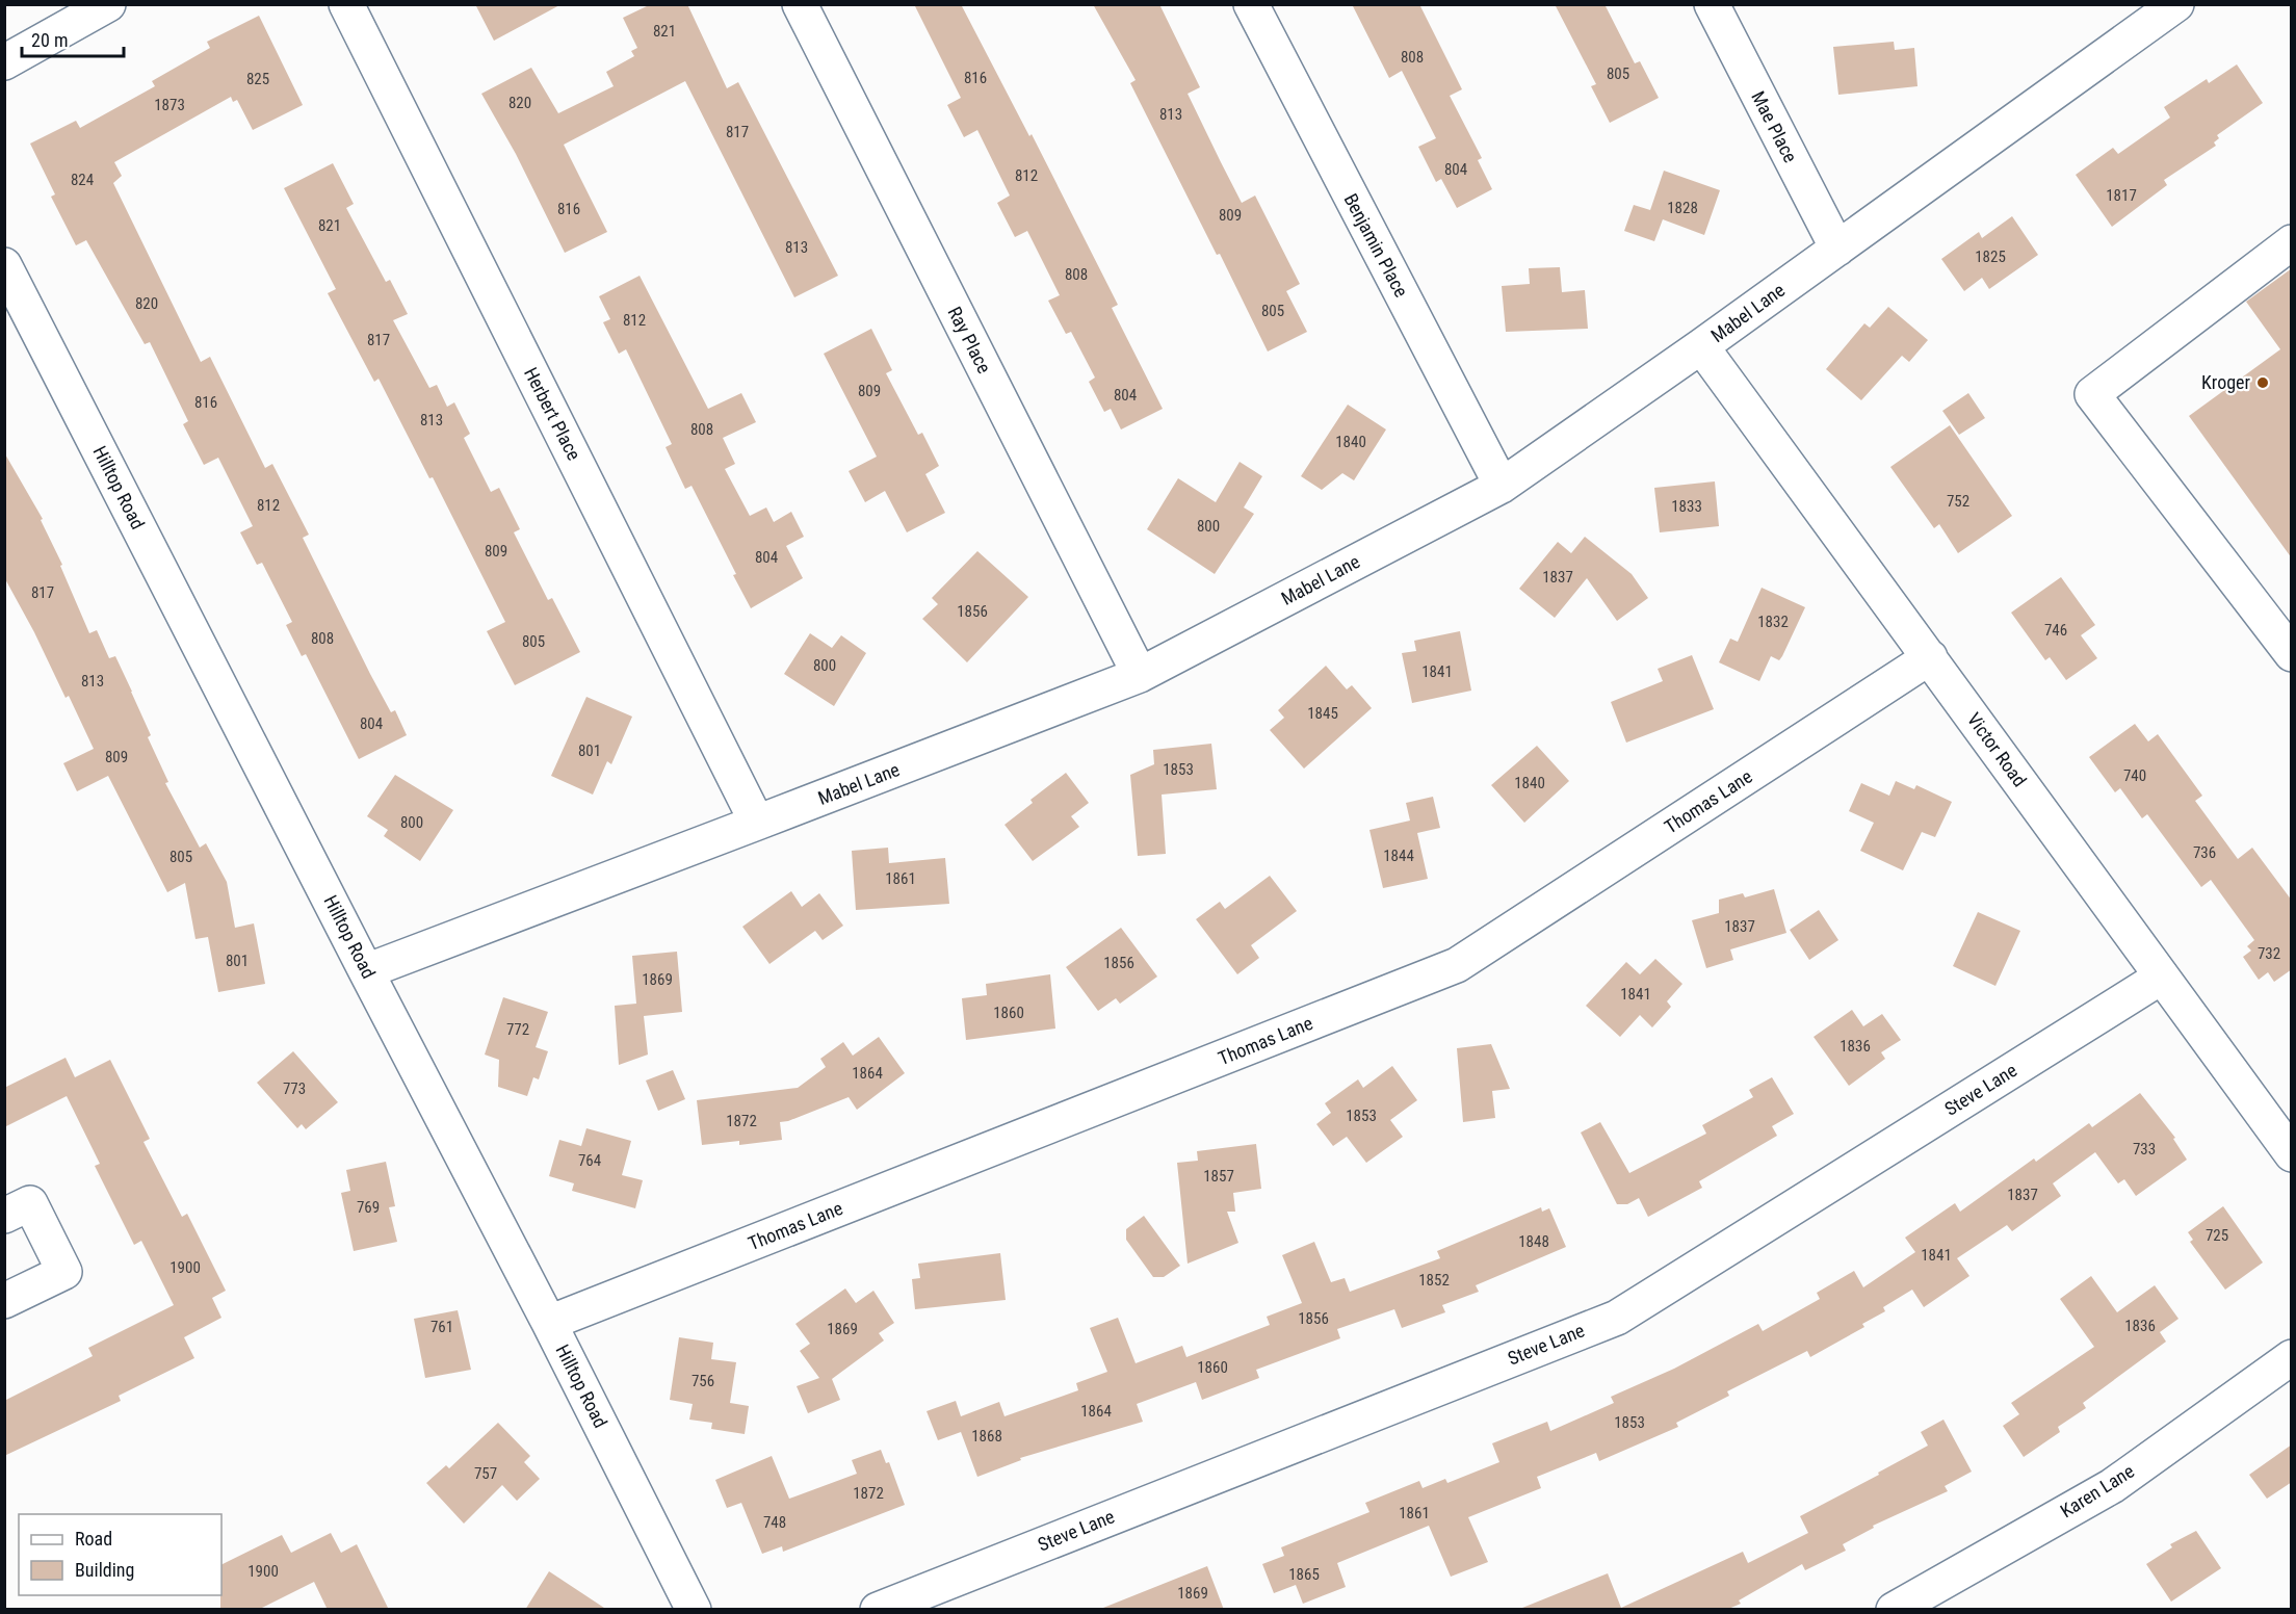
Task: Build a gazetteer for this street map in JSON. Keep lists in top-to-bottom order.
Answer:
{
  "streets": {
    "street": [
      "Mae Place",
      "Benjamin Place",
      "Mabel Lane",
      "Ray Place",
      "Herbert Place",
      "Hilltop Road",
      "Victor Road",
      "Thomas Lane",
      "Steve Lane",
      "Karen Lane"
    ]
  },
  "crossings": [
    ["Mae Place", "Mabel Lane"],
    ["Benjamin Place", "Mabel Lane"],
    ["Mabel Lane", "Ray Place"],
    ["Mabel Lane", "Herbert Place"],
    ["Mabel Lane", "Hilltop Road"],
    ["Mabel Lane", "Victor Road"],
    ["Hilltop Road", "Thomas Lane"],
    ["Victor Road", "Thomas Lane"],
    ["Victor Road", "Steve Lane"]
  ],
  "places": ["Kroger"],
  "house_numbers": [
    "821",
    "808",
    "805",
    "816",
    "825",
    "820",
    "1873",
    "813",
    "817",
    "804",
    "812",
    "824",
    "1817",
    "1828",
    "816",
    "809",
    "821",
    "813",
    "1825",
    "808",
    "820",
    "805",
    "812",
    "817",
    "809",
    "804",
    "816",
    "813",
    "808",
    "1840",
    "752",
    "812",
    "1833",
    "800",
    "809",
    "804",
    "1837",
    "817",
    "1856",
    "1832",
    "746",
    "808",
    "805",
    "800",
    "1841",
    "813",
    "1845",
    "804",
    "801",
    "809",
    "1853",
    "740",
    "1840",
    "800",
    "736",
    "1844",
    "805",
    "1861",
    "1837",
    "732",
    "801",
    "1856",
    "1869",
    "1841",
    "1860",
    "772",
    "1836",
    "1864",
    "773",
    "1853",
    "1872",
    "733",
    "764",
    "1857",
    "1837",
    "769",
    "725",
    "1848",
    "1841",
    "1900",
    "1852",
    "1856",
    "1836",
    "761",
    "1869",
    "1860",
    "756",
    "1864",
    "1853",
    "1868",
    "757",
    "1872",
    "1861",
    "748",
    "1900",
    "1865",
    "1869"
  ],
  "legend": ["Road", "Building"],
  "scale_bar": "20 m"
}
